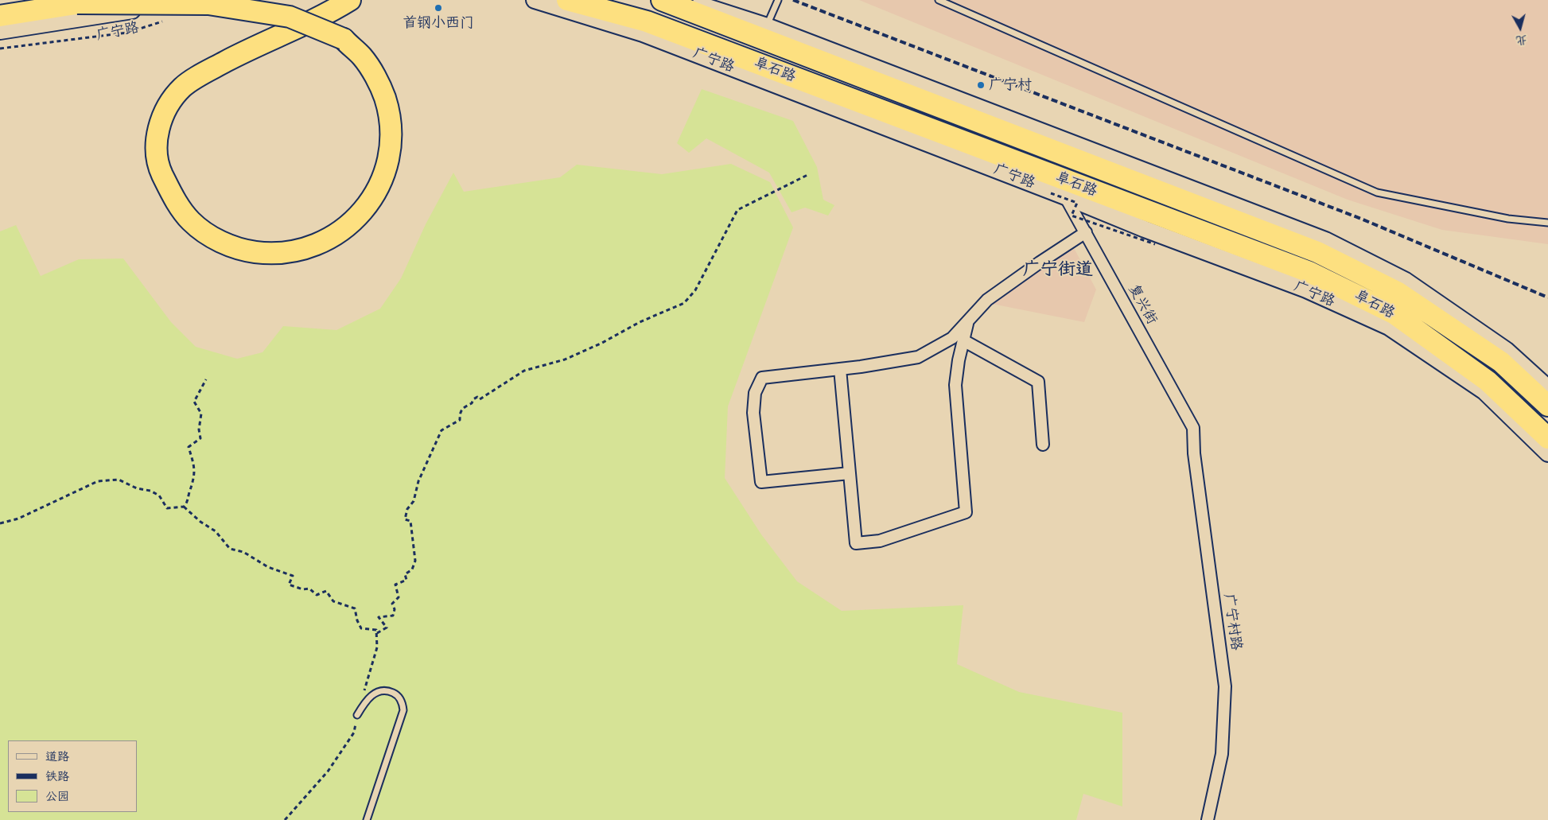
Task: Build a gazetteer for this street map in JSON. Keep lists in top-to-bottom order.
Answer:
{
  "streets": {
    "highway": ["阜石路"],
    "street": ["广宁路", "复兴街", "广宁村路"]
  },
  "crossings": [
    ["广宁路", "复兴街"],
    ["复兴街", "广宁村路"]
  ],
  "districts": ["广宁街道"],
  "places": ["首钢小西门", "广宁村"],
  "legend": ["道路", "铁路", "公园"],
  "north": "bottom"
}
